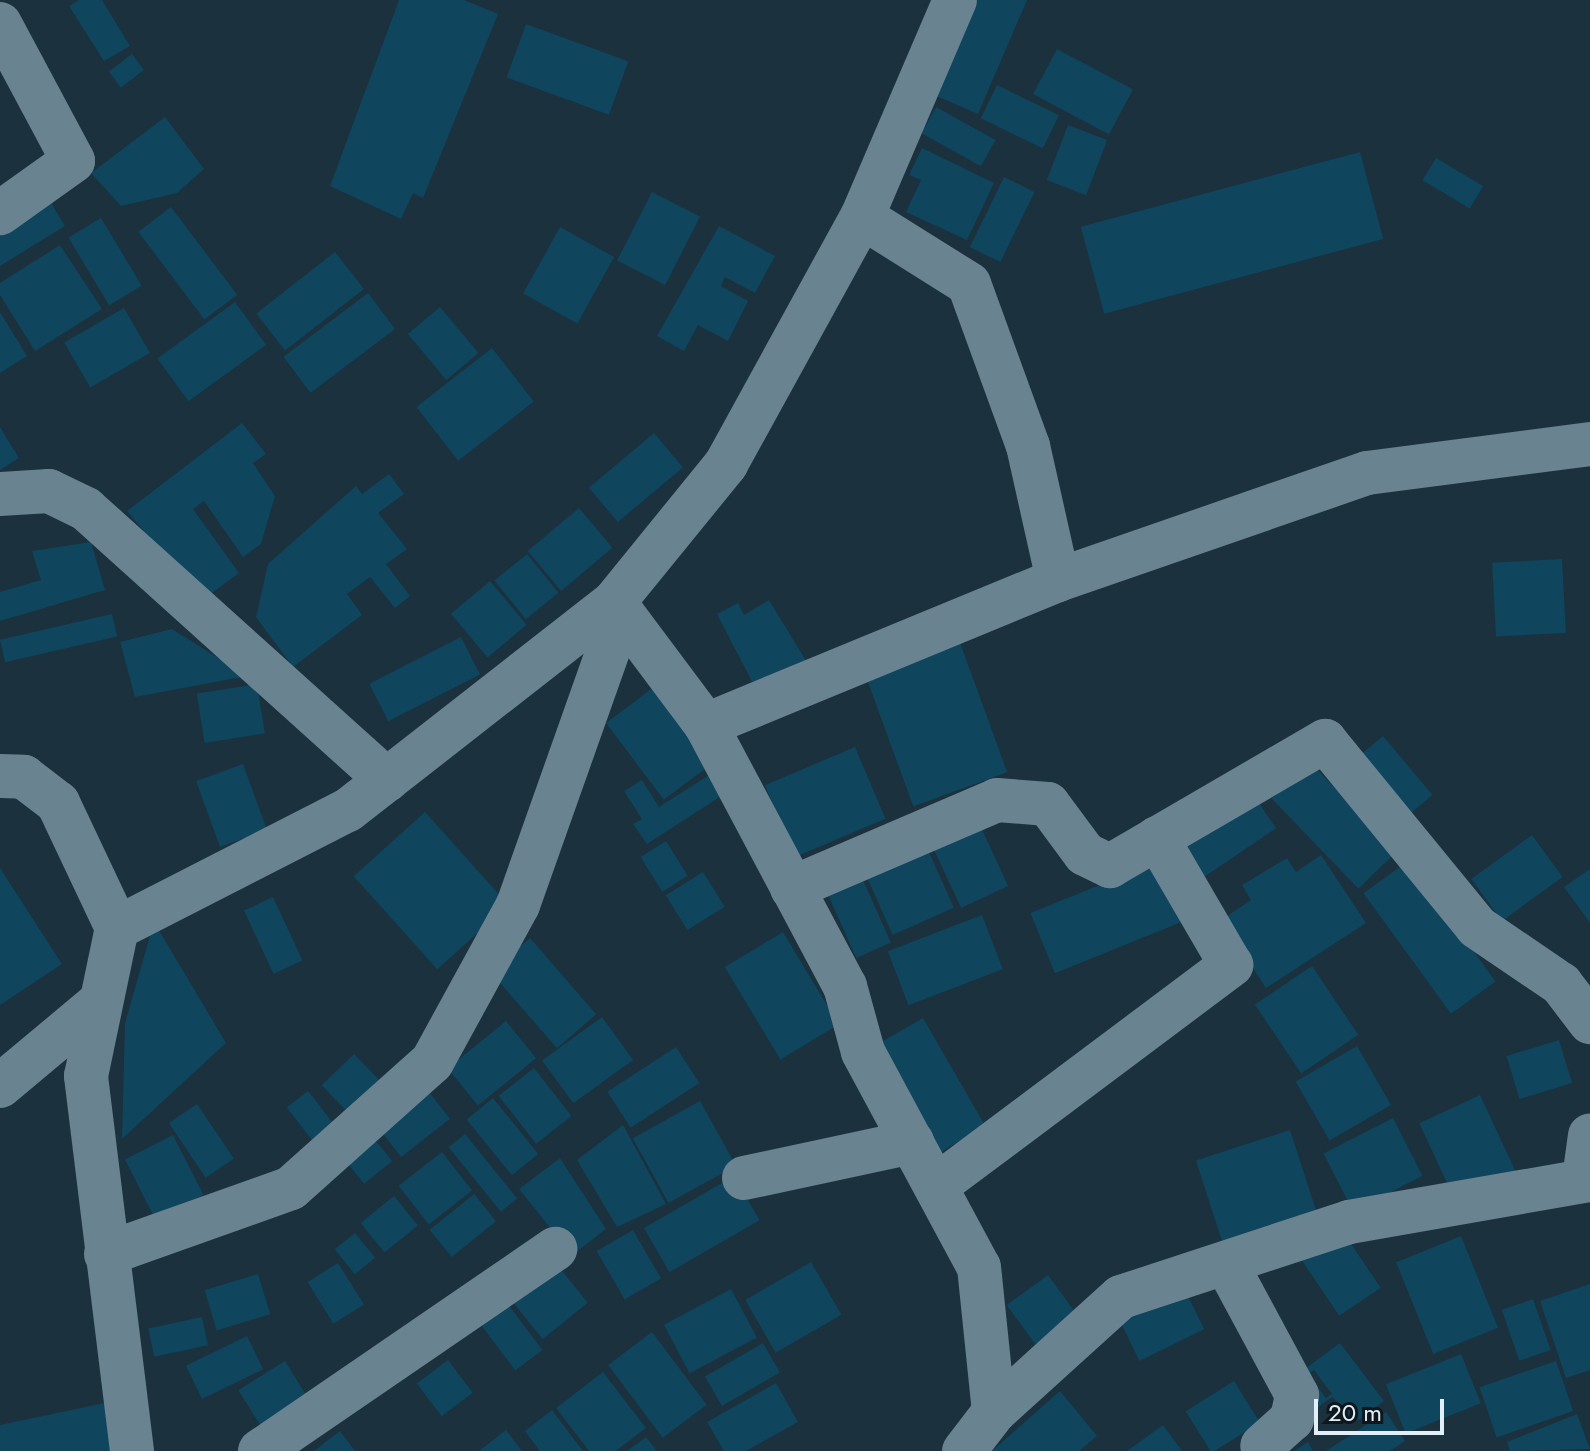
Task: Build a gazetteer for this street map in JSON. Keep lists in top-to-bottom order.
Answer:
{
  "scale_bar": "20 m"
}
